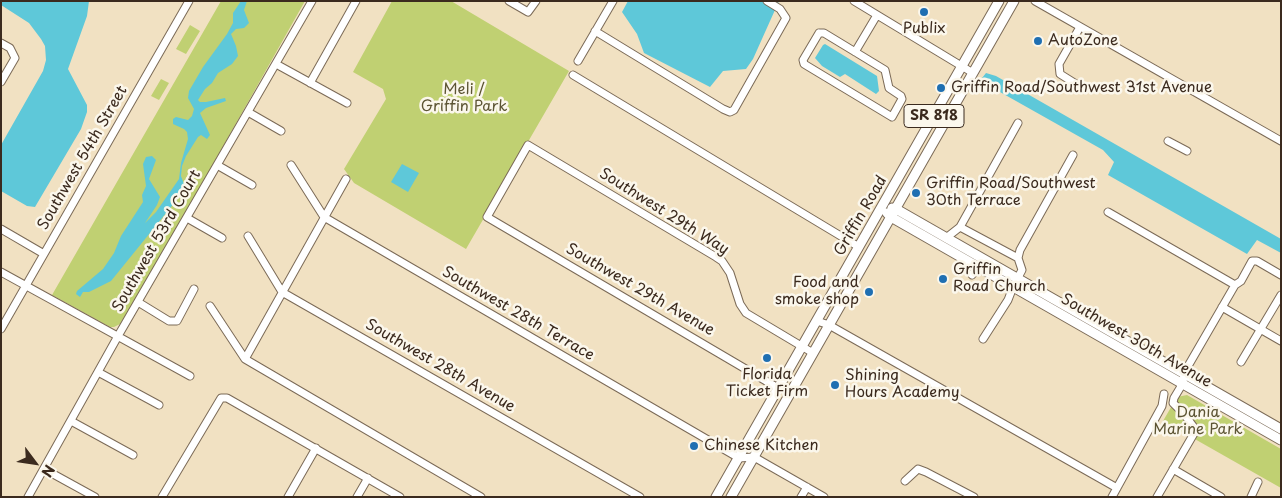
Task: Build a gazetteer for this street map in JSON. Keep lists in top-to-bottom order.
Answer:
{
  "streets": {
    "main road": ["SR 818", "Griffin Road", "Southwest 30th Avenue"],
    "street": [
      "Southwest 54th Street",
      "Southwest 29th Way",
      "Southwest 53rd Court",
      "Southwest 29th Avenue",
      "Southwest 28th Terrace",
      "Southwest 28th Avenue"
    ]
  },
  "crossings": [
    ["Southwest 29th Way", "Griffin Road"],
    ["Southwest 29th Way", "Southwest 29th Avenue"],
    ["Griffin Road", "Southwest 29th Avenue"],
    ["Griffin Road", "Southwest 28th Terrace"],
    ["Griffin Road", "Southwest 30th Avenue"]
  ],
  "parks": ["Meli / Griffin Park", "Dania Marine Park"],
  "places": [
    "Publix",
    "AutoZone",
    "Griffin Road/Southwest 31st Avenue",
    "Griffin Road/Southwest 30th Terrace",
    "Griffin Road Church",
    "Food and smoke shop",
    "Florida Ticket Firm",
    "Shining Hours Academy",
    "Chinese Kitchen"
  ],
  "north": "bottom right"
}
